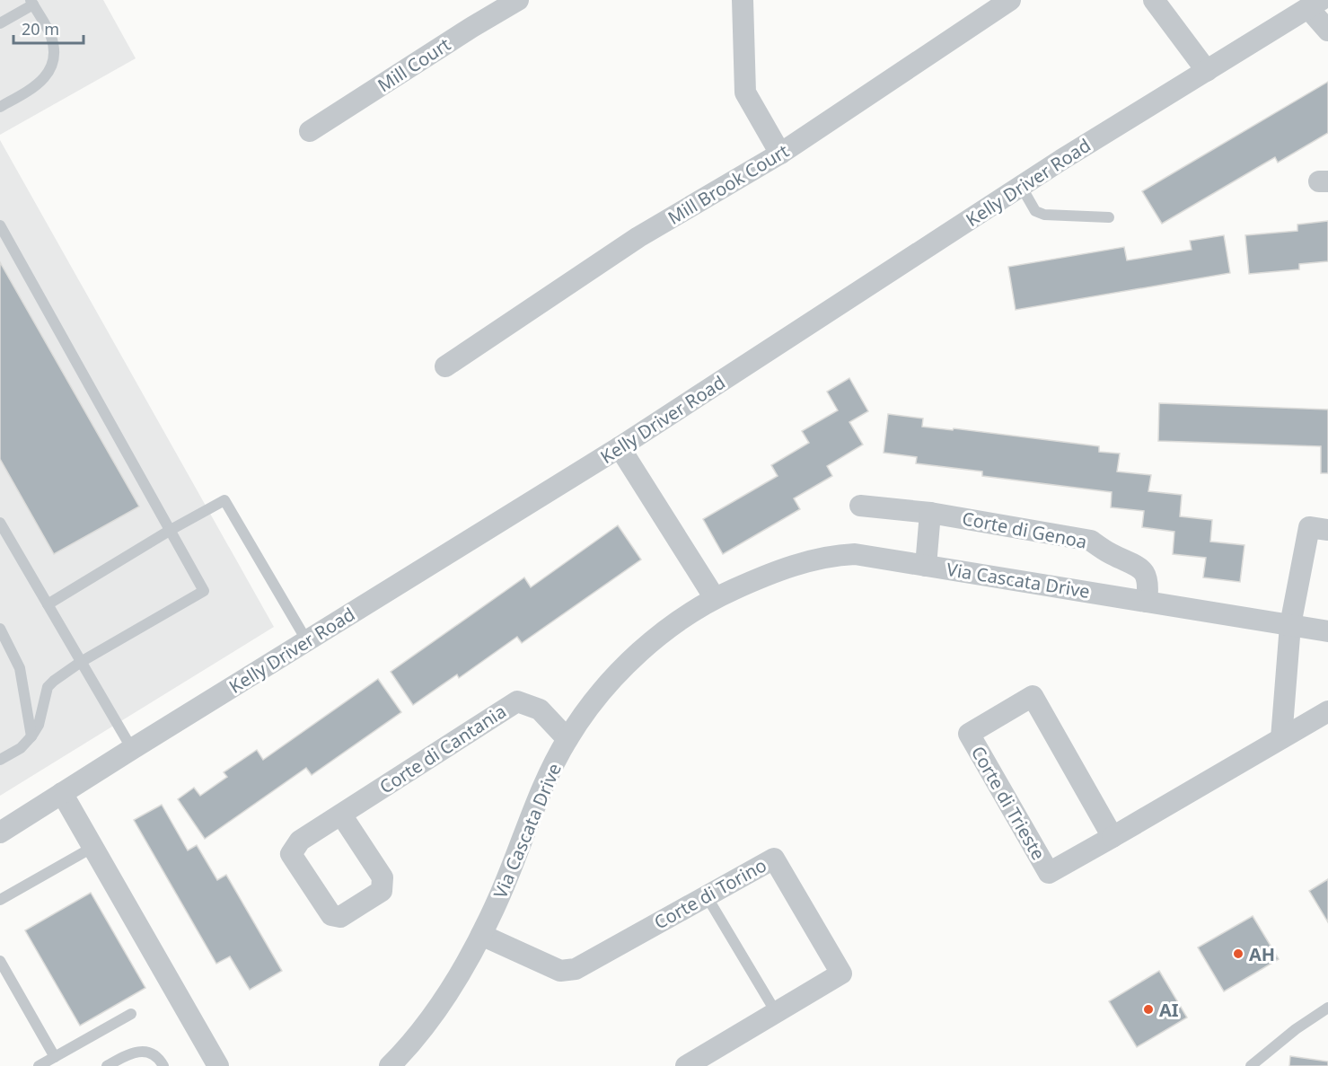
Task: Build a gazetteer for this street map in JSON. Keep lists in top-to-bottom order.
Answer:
{
  "streets": {
    "street": [
      "Mill Court",
      "Kelly Driver Road",
      "Mill Brook Court",
      "Corte di Genoa",
      "Via Cascata Drive",
      "Corte di Cantania",
      "Corte di Trieste",
      "Corte di Torino"
    ]
  },
  "crossings": [
    ["Corte di Genoa", "Via Cascata Drive"],
    ["Via Cascata Drive", "Corte di Cantania"],
    ["Via Cascata Drive", "Corte di Torino"]
  ],
  "places": ["AH", "AI"],
  "scale_bar": "20 m"
}
